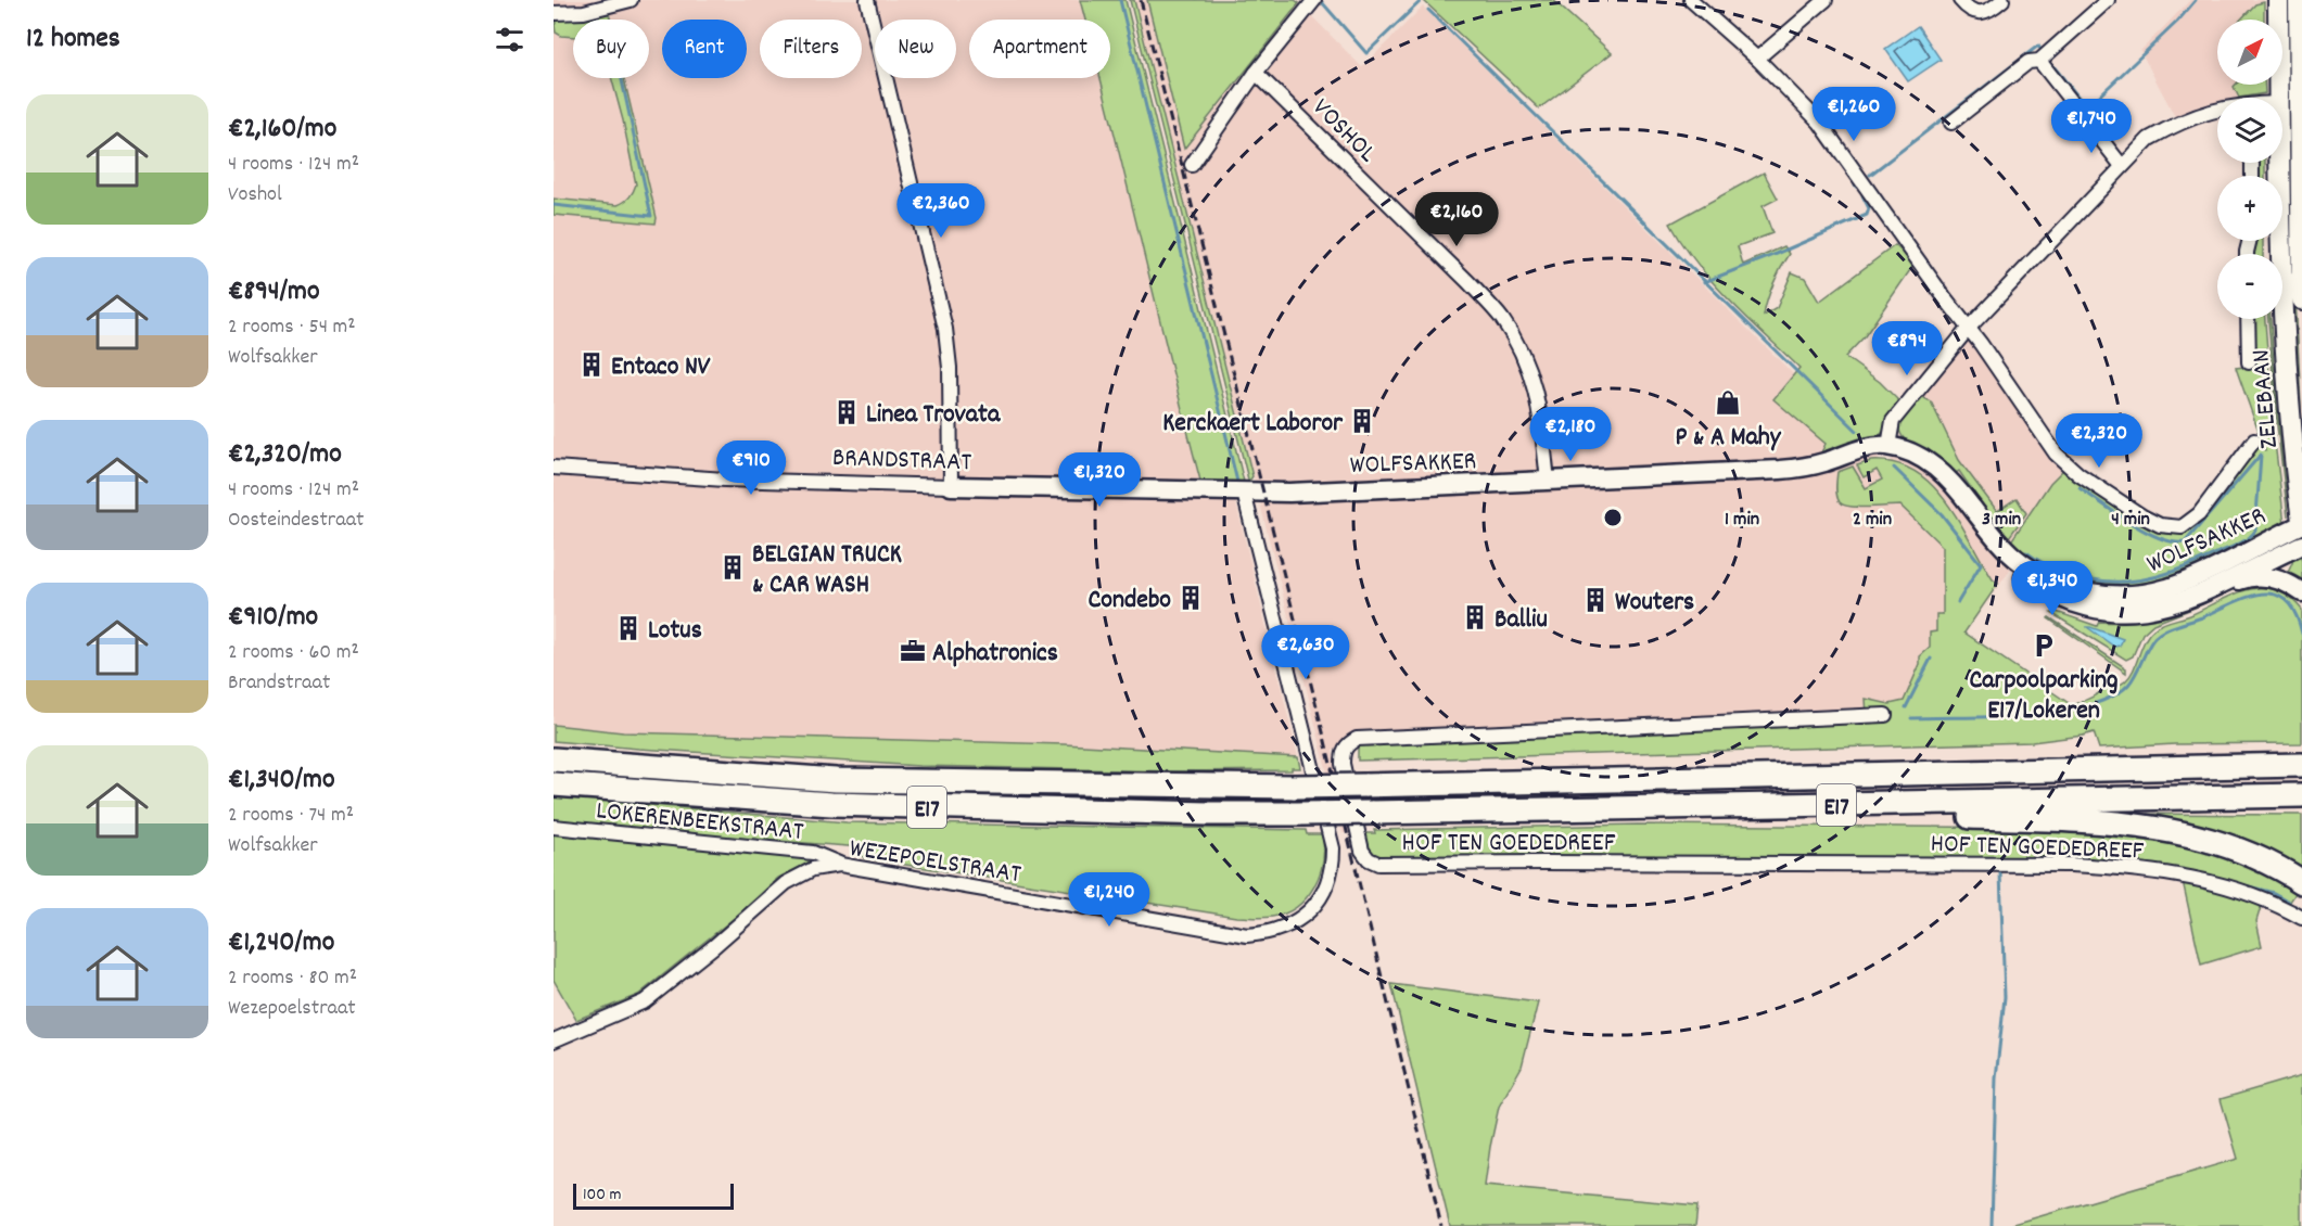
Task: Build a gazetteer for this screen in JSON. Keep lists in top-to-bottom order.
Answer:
{
  "streets": {
    "highway": ["E17"],
    "main road": ["ZELEBAAN"],
    "street": [
      "VOSHOL",
      "BRANDSTRAAT",
      "WOLFSAKKER",
      "LOKERENBEEKSTRAAT",
      "HOF TEN GOEDEDREEF",
      "WEZEPOELSTRAAT"
    ]
  },
  "crossings": [
    ["VOSHOL", "WOLFSAKKER"],
    ["ZELEBAAN", "WOLFSAKKER"],
    ["BRANDSTRAAT", "WOLFSAKKER"],
    ["BRANDSTRAAT", "WEZEPOELSTRAAT"],
    ["WOLFSAKKER", "WEZEPOELSTRAAT"],
    ["LOKERENBEEKSTRAAT", "WEZEPOELSTRAAT"]
  ],
  "places": {
    "building": [
      "Entaco NV",
      "Linea Trovata",
      "Kerckaert Laboror",
      "BELGIAN TRUCK & CAR WASH",
      "Condebo",
      "Wouters",
      "Balliu",
      "Lotus"
    ],
    "shop": ["P & A Mahy"],
    "parking": ["Carpoolparking E17/Lokeren"],
    "office": ["Alphatronics"]
  },
  "scale_bar": "100 m",
  "north": "top right",
  "page": {
    "heading": "12 homes",
    "map_buttons": ["+", "−"],
    "chip": [
      "Buy",
      "Rent",
      "Filters",
      "New",
      "Apartment"
    ],
    "list": [
      {
        "name": "€2,160/mo",
        "note": "4 rooms · 124 m² · Voshol"
      },
      {
        "name": "€894/mo",
        "note": "2 rooms · 54 m² · Wolfsakker"
      },
      {
        "name": "€2,320/mo",
        "note": "4 rooms · 124 m² · Oosteindestraat"
      },
      {
        "name": "€910/mo",
        "note": "2 rooms · 60 m² · Brandstraat"
      },
      {
        "name": "€1,340/mo",
        "note": "2 rooms · 74 m² · Wolfsakker"
      },
      {
        "name": "€1,240/mo",
        "note": "2 rooms · 80 m² · Wezepoelstraat"
      }
    ],
    "price": [
      "€1,260",
      "€1,740",
      "€2,360",
      "€2,160",
      "€894",
      "€2,180",
      "€2,320",
      "€910",
      "€1,320",
      "€1,340",
      "€2,630",
      "€1,240"
    ],
    "scale": "100 m"
  },
  "rings": [
    "1 min",
    "2 min",
    "3 min",
    "4 min"
  ]
}
